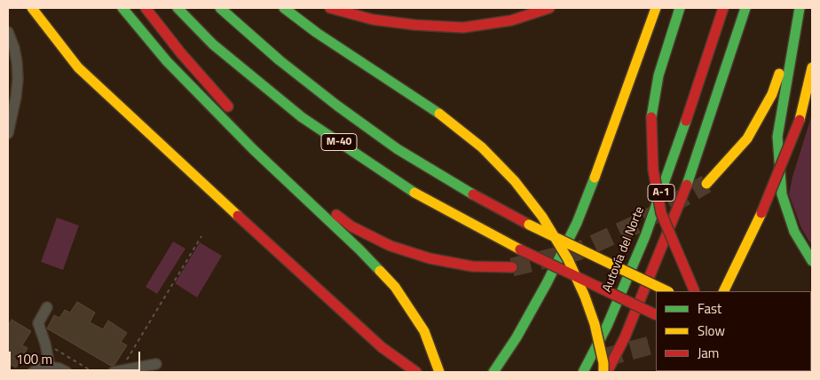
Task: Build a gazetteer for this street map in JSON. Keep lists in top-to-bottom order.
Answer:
{
  "streets": {
    "highway": ["M-40", "A-1", "Autovía del Norte"]
  },
  "legend": ["Fast", "Slow", "Jam"],
  "scale_bar": "100 m"
}
